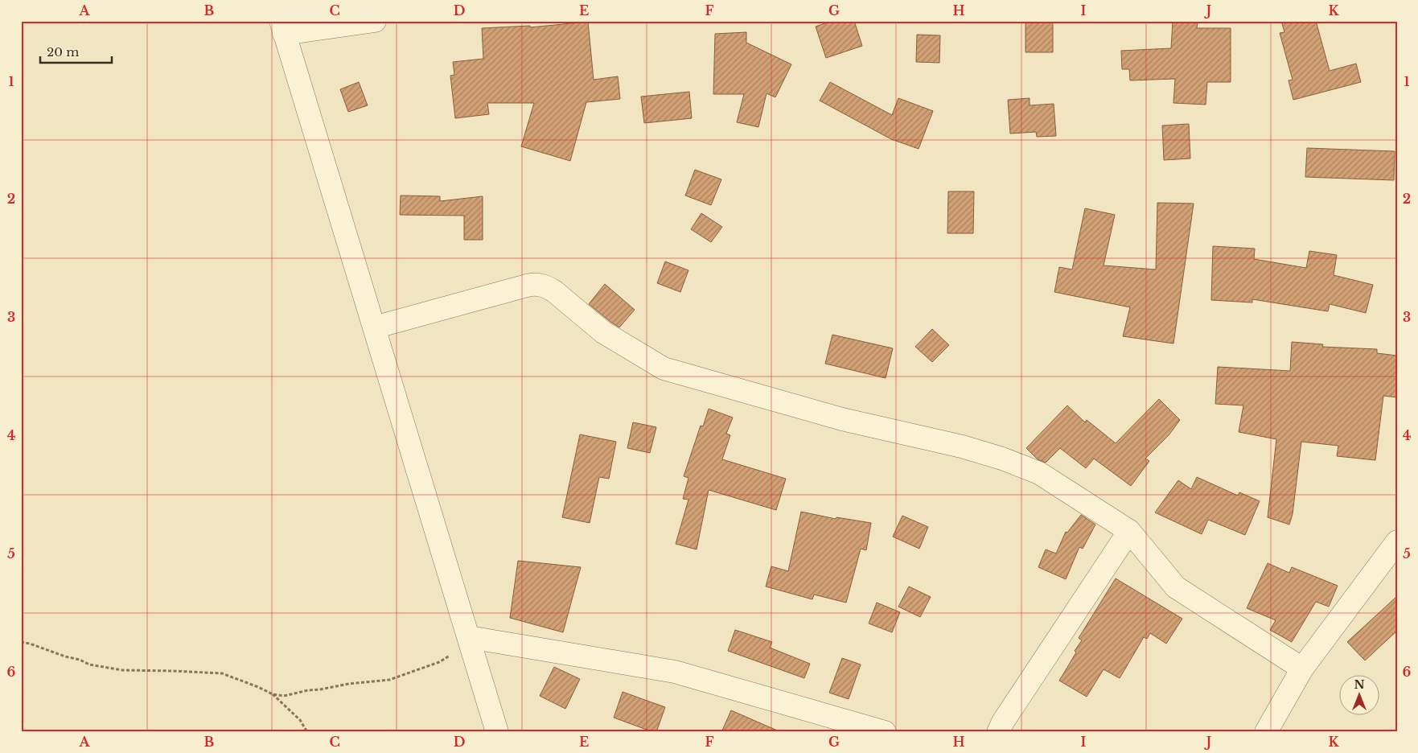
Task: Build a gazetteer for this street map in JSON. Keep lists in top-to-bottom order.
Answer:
{
  "scale_bar": "20 m",
  "north": "top",
  "grid": {
    "columns": [
      "A",
      "B",
      "C",
      "D",
      "E",
      "F",
      "G",
      "H",
      "I",
      "J",
      "K"
    ],
    "rows": [
      "1",
      "2",
      "3",
      "4",
      "5",
      "6"
    ]
  }
}
